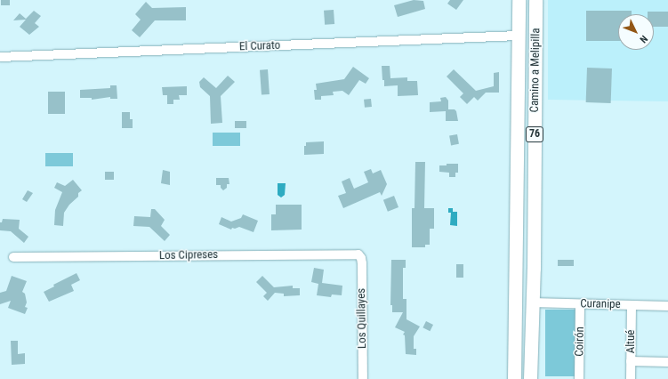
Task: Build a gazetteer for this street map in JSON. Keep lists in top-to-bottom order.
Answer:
{
  "streets": {
    "main road": ["Camino a Melipilla", "76"],
    "street": [
      "El Curato",
      "Los Cipreses",
      "Curanipe",
      "Los Quillayes",
      "Coirón",
      "Altué"
    ]
  },
  "crossings": [
    ["El Curato", "Camino a Melipilla"],
    ["Camino a Melipilla", "76"],
    ["Camino a Melipilla", "Curanipe"],
    ["76", "Curanipe"],
    ["Los Cipreses", "Los Quillayes"],
    ["Curanipe", "Coirón"],
    ["Curanipe", "Altué"]
  ],
  "north": "bottom right"
}
